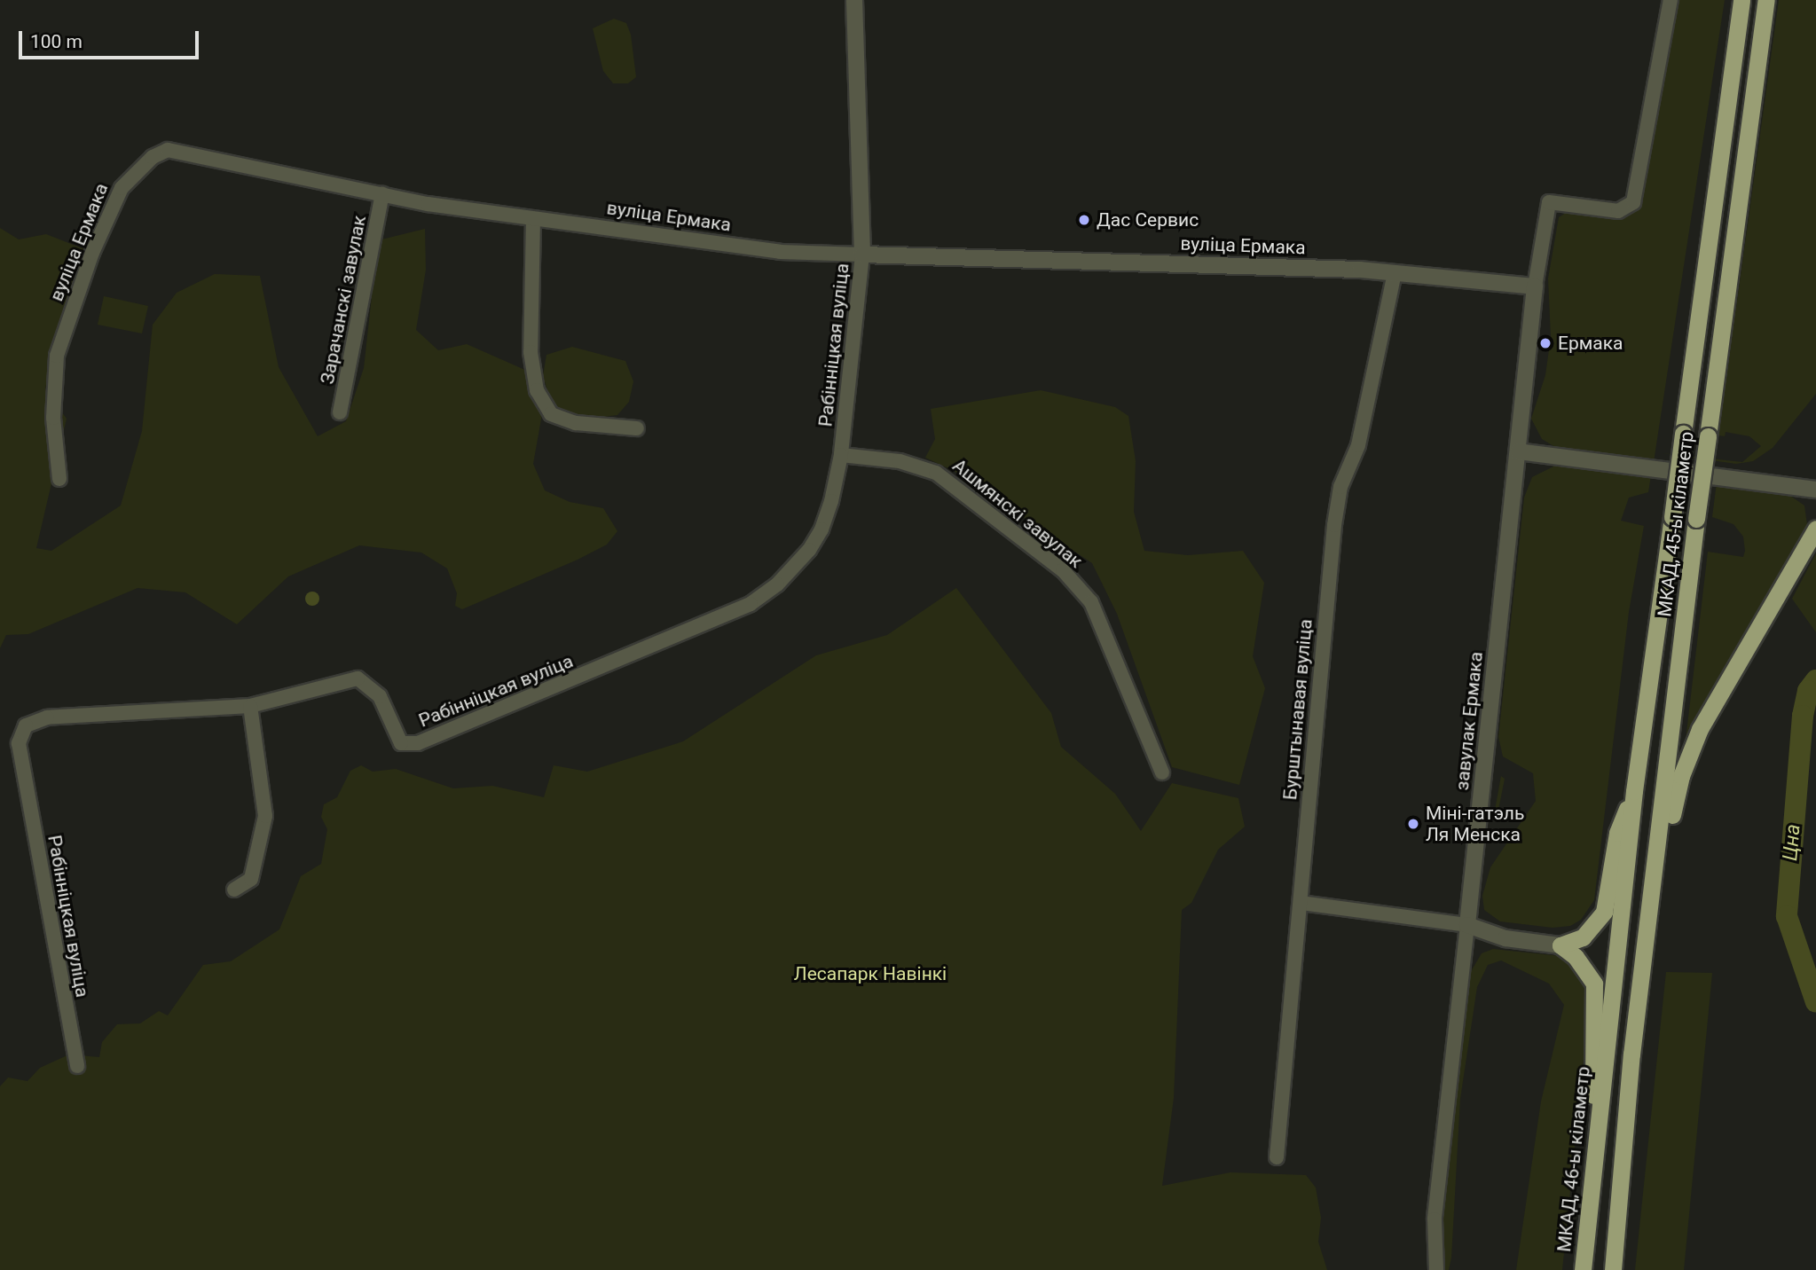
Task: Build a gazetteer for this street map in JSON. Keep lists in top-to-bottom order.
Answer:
{
  "streets": {
    "highway": ["МКАД, 45-ы кіламетр", "МКАД, 46-ы кіламетр"],
    "street": [
      "вуліца Ермака",
      "Зарачанскі завулак",
      "Рабінніцкая вуліца",
      "Ашмянскі завулак",
      "Бурштынавая вуліца",
      "завулак Ермака"
    ]
  },
  "crossings": [
    ["вуліца Ермака", "Зарачанскі завулак"],
    ["вуліца Ермака", "Рабінніцкая вуліца"],
    ["вуліца Ермака", "Бурштынавая вуліца"],
    ["вуліца Ермака", "завулак Ермака"],
    ["Рабінніцкая вуліца", "Ашмянскі завулак"],
    ["МКАД, 45-ы кіламетр", "МКАД, 46-ы кіламетр"]
  ],
  "water": ["Цна"],
  "parks": ["Лесапарк Навінкі"],
  "places": ["Дас Сервис", "Ермака", "Міні-гатэль Ля Менска"],
  "scale_bar": "100 m"
}
